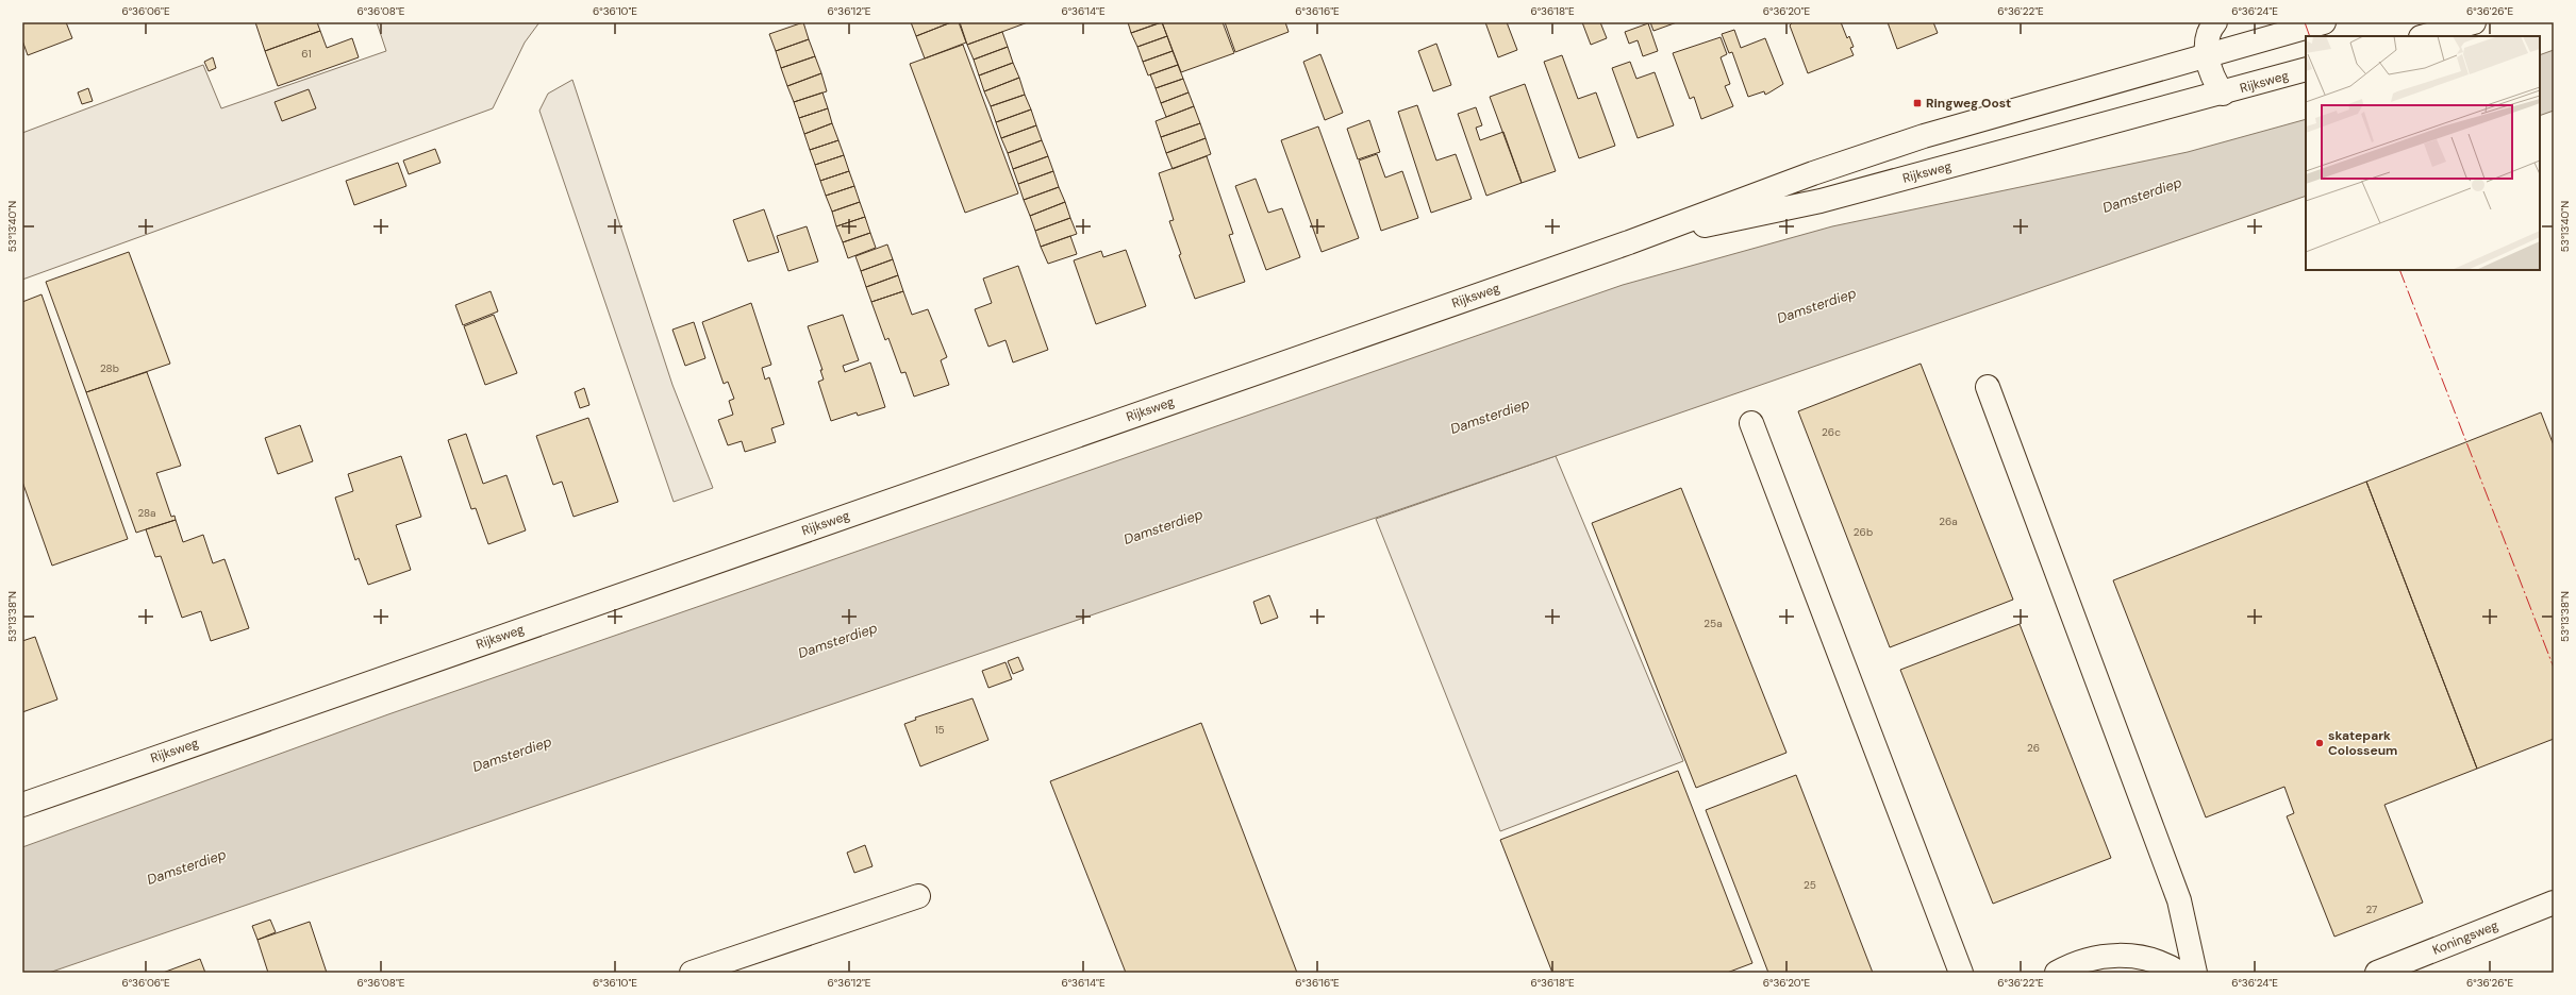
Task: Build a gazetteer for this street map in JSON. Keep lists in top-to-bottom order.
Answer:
{
  "streets": {
    "main road": ["Rijksweg", "Koningsweg"]
  },
  "water": ["Damsterdiep"],
  "places": {
    "transit": ["Ringweg Oost"],
    "other": ["skatepark Colosseum"]
  },
  "house_numbers": [
    "61",
    "28b",
    "26c",
    "28a",
    "26a",
    "26b",
    "25a",
    "15",
    "26",
    "25",
    "27"
  ],
  "coordinates": [
    "6°36'06\"E",
    "6°36'08\"E",
    "6°36'10\"E",
    "6°36'12\"E",
    "6°36'14\"E",
    "6°36'16\"E",
    "6°36'18\"E",
    "6°36'20\"E",
    "6°36'22\"E",
    "6°36'24\"E",
    "6°36'26\"E",
    "53°13'40\"N",
    "53°13'38\"N"
  ]
}
